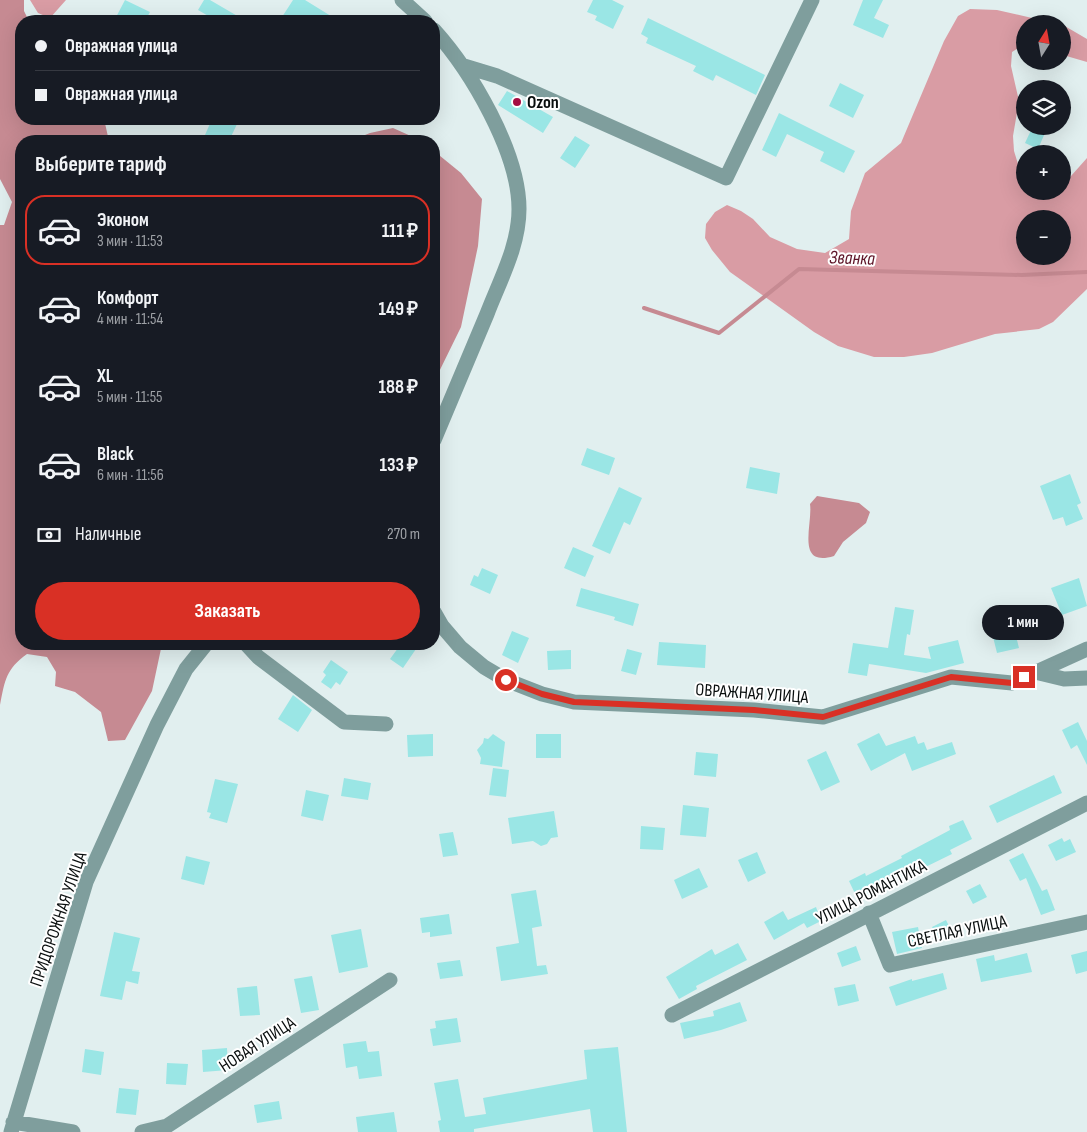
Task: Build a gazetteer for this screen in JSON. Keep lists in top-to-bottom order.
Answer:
{
  "streets": {
    "street": [
      "ОВРАЖНАЯ УЛИЦА",
      "УЛИЦА РОМАНТИКА",
      "ПРИДОРОЖНАЯ УЛИЦА",
      "СВЕТЛАЯ УЛИЦА",
      "НОВАЯ УЛИЦА"
    ]
  },
  "crossings": [
    ["УЛИЦА РОМАНТИКА", "СВЕТЛАЯ УЛИЦА"]
  ],
  "water": ["Званка"],
  "places": ["Ozon"],
  "north": "top",
  "page": {
    "map_buttons": ["+", "−"],
    "banner": ["Овражная улица", "Овражная улица"],
    "heading": "Выберите тариф",
    "list": [
      {
        "name": "Эконом",
        "note": "3 мин · 11:53",
        "value": "111 ₽"
      },
      {
        "name": "Комфорт",
        "note": "4 мин · 11:54",
        "value": "149 ₽"
      },
      {
        "name": "XL",
        "note": "5 мин · 11:55",
        "value": "188 ₽"
      },
      {
        "name": "Black",
        "note": "6 мин · 11:56",
        "value": "133 ₽"
      }
    ],
    "pay": ["Наличные", "270 m"],
    "buttons": "Заказать",
    "bubble": "1 мин"
  }
}
